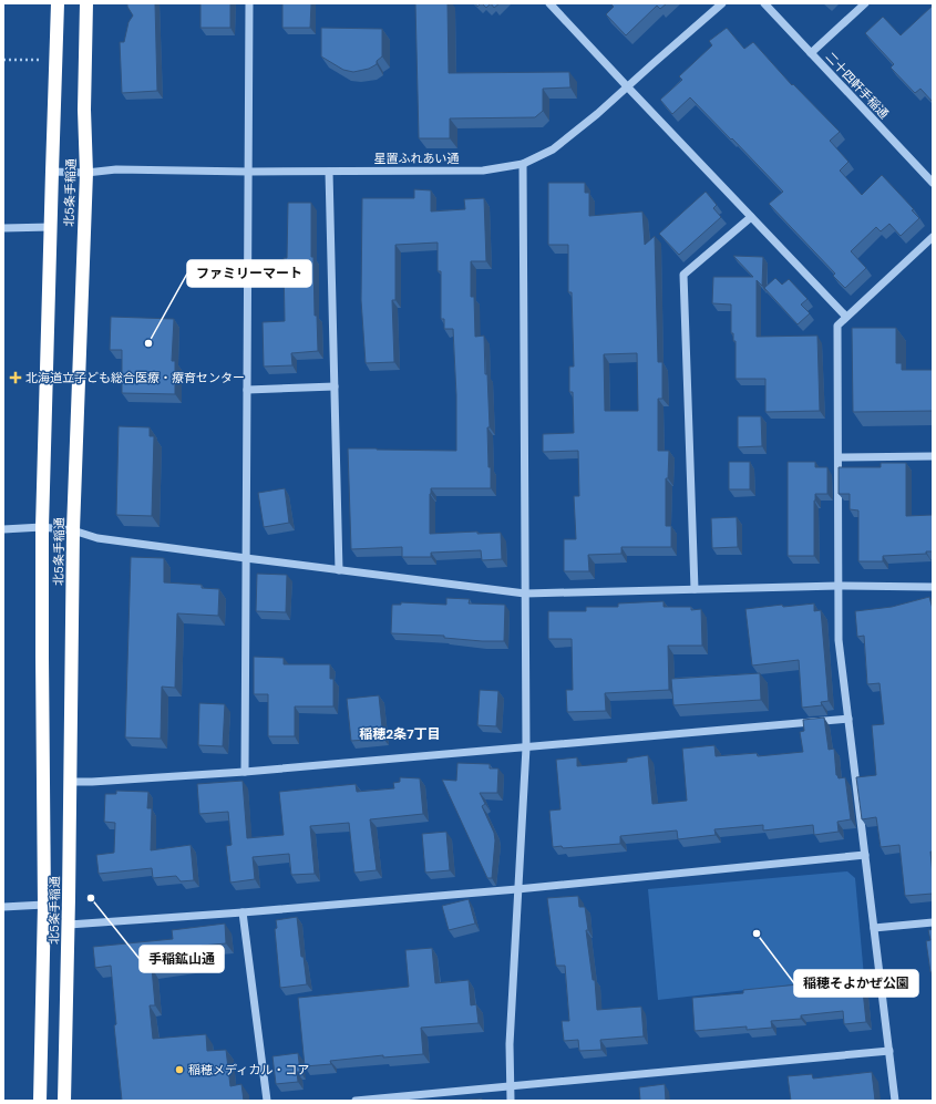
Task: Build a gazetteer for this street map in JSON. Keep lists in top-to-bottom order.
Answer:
{
  "streets": {
    "highway": ["北5条手稲通"],
    "street": ["二十四軒手稲通", "星置ふれあい通"]
  },
  "crossings": [
    ["星置ふれあい通", "北5条手稲通"]
  ],
  "districts": ["稲穂2条7丁目"],
  "places": {
    "other": [
      "ファミリーマート",
      "手稲鉱山通",
      "稲穂そよかぜ公園",
      "稲穂メディカル・コア"
    ],
    "health": ["北海道立子ども総合医療・療育センター"]
  }
}
